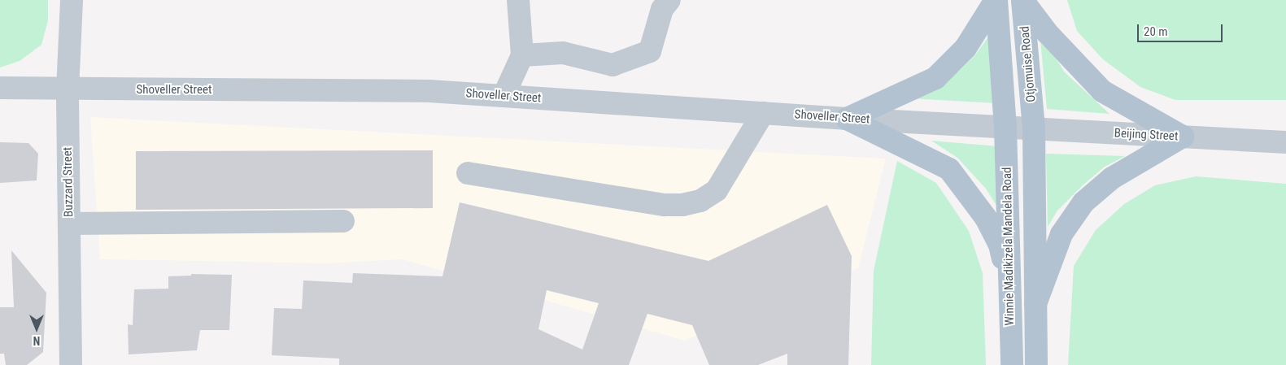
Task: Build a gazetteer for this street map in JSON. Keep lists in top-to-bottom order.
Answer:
{
  "streets": {
    "main road": ["Otjomuise Road", "Winnie Madikizela Mandela Road"],
    "street": ["Shoveller Street", "Beijing Street", "Buzzard Street"]
  },
  "crossings": [
    ["Otjomuise Road", "Beijing Street"],
    ["Otjomuise Road", "Winnie Madikizela Mandela Road"],
    ["Shoveller Street", "Beijing Street"],
    ["Shoveller Street", "Buzzard Street"],
    ["Shoveller Street", "Winnie Madikizela Mandela Road"],
    ["Beijing Street", "Winnie Madikizela Mandela Road"]
  ],
  "scale_bar": "20 m",
  "north": "bottom"
}
